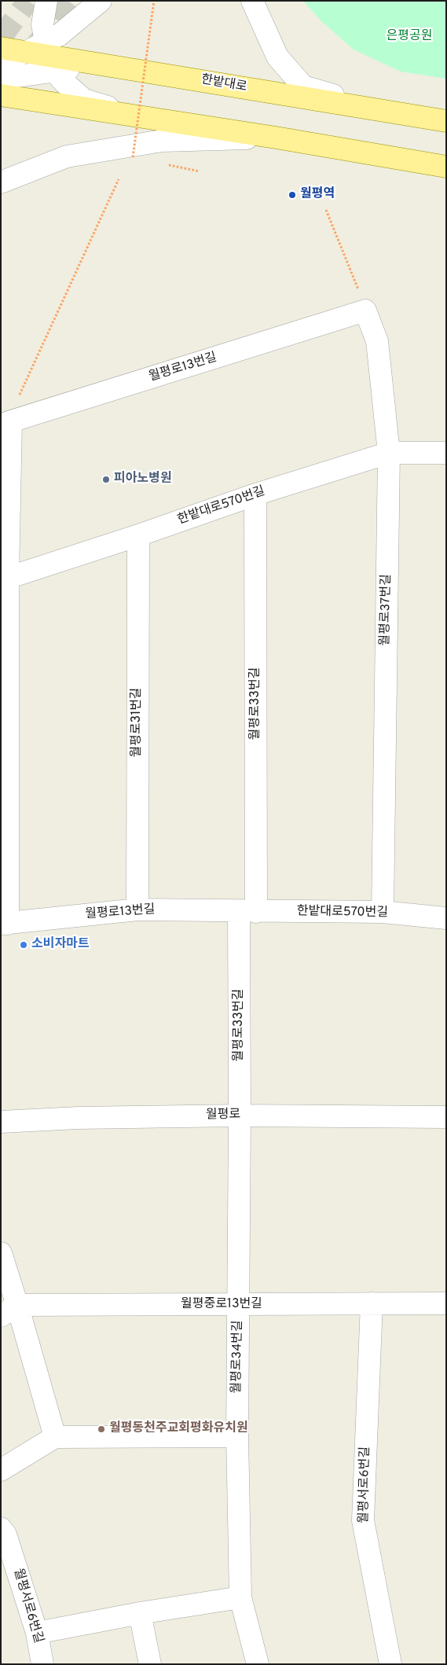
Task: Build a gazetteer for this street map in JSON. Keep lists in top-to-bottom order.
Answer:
{
  "streets": {
    "main road": ["한밭대로"],
    "street": [
      "월평로13번길",
      "한밭대로570번길",
      "월평로37번길",
      "월평로33번길",
      "월평로31번길",
      "월평로",
      "월평중로13번길",
      "월평로34번길",
      "월평서로6번길"
    ]
  },
  "crossings": [
    ["월평로13번길", "한밭대로570번길"],
    ["월평로13번길", "월평로37번길"],
    ["월평로13번길", "월평로33번길"],
    ["월평로13번길", "월평로31번길"],
    ["한밭대로570번길", "월평로37번길"],
    ["한밭대로570번길", "월평로33번길"],
    ["한밭대로570번길", "월평로31번길"],
    ["월평로33번길", "월평로"],
    ["월평로33번길", "월평로34번길"],
    ["월평로", "월평로34번길"],
    ["월평중로13번길", "월평로34번길"],
    ["월평중로13번길", "월평서로6번길"]
  ],
  "parks": ["은평공원"],
  "places": [
    "월평역",
    "피아노병원",
    "소비자마트",
    "월평동천주교회평화유치원"
  ]
}
